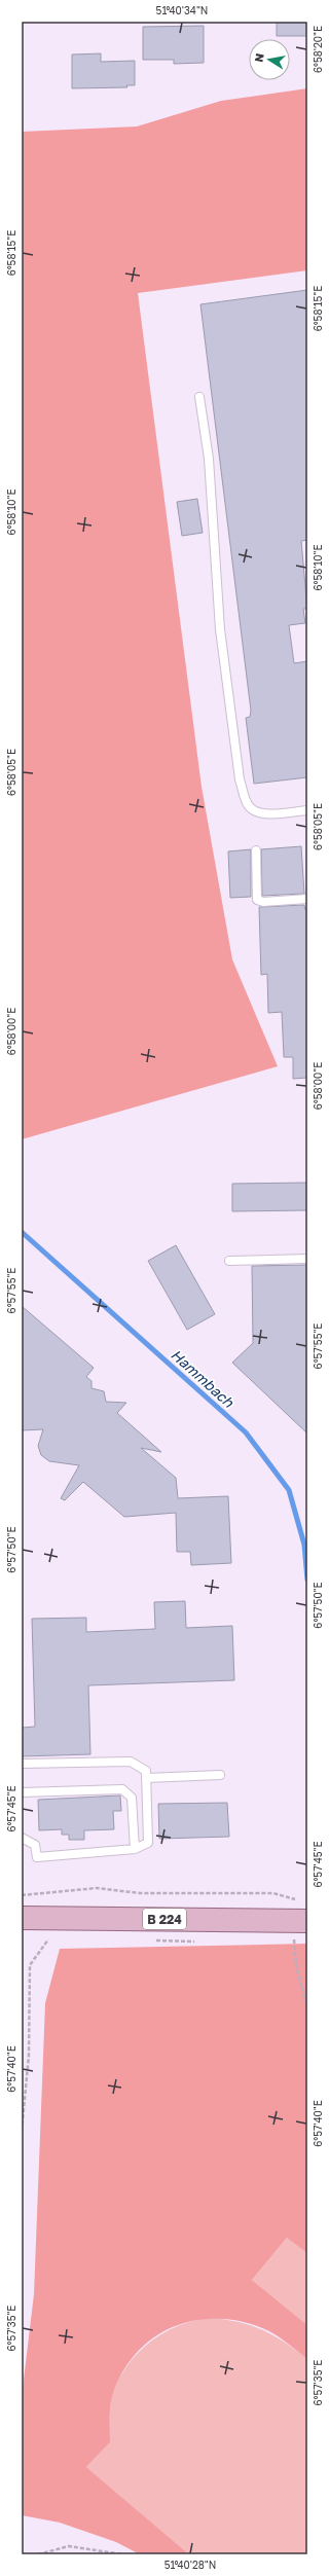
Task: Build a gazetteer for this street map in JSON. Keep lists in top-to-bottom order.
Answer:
{
  "streets": {
    "main road": ["B 224"]
  },
  "water": ["Hammbach"],
  "north": "left",
  "coordinates": [
    "51°40'34\"N",
    "6°58'20\"E",
    "6°58'15\"E",
    "6°58'10\"E",
    "6°58'05\"E",
    "6°58'00\"E",
    "6°57'55\"E",
    "6°57'50\"E",
    "6°57'45\"E",
    "6°57'40\"E",
    "6°57'35\"E",
    "51°40'28\"N"
  ]
}
